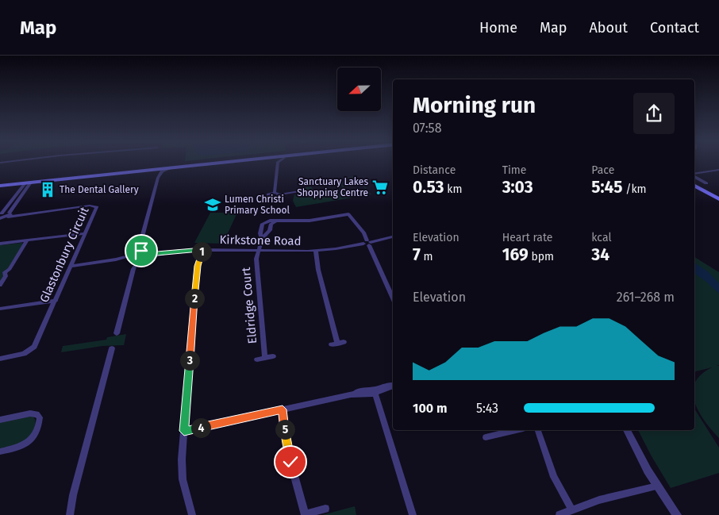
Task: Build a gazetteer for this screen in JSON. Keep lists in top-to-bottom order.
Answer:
{
  "streets": {
    "street": ["Kirkstone Road", "Glastonbury Circuit", "Eldridge Court"]
  },
  "crossings": [
    ["Kirkstone Road", "Eldridge Court"]
  ],
  "places": {
    "supermarket": ["Sanctuary Lakes Shopping Centre"],
    "building": ["The Dental Gallery"],
    "school or university": ["Lumen Christi Primary School"]
  },
  "north": "left",
  "page": {
    "header": "Map",
    "nav": [
      "Home",
      "Map",
      "About",
      "Contact"
    ],
    "heading": ["Morning run", "07:58"],
    "stats": [
      ["Distance", "0.53 km"],
      ["Time", "3:03"],
      ["Pace", "5:45 /km"],
      ["Elevation", "7 m"],
      ["Heart rate", "169 bpm"],
      ["kcal", "34"]
    ],
    "pins": [
      "1",
      "2",
      "3",
      "4",
      "5"
    ],
    "chart": ["Elevation", "261–268 m"],
    "list": [
      {
        "name": "100 m",
        "note": "5:43"
      }
    ]
  }
}
